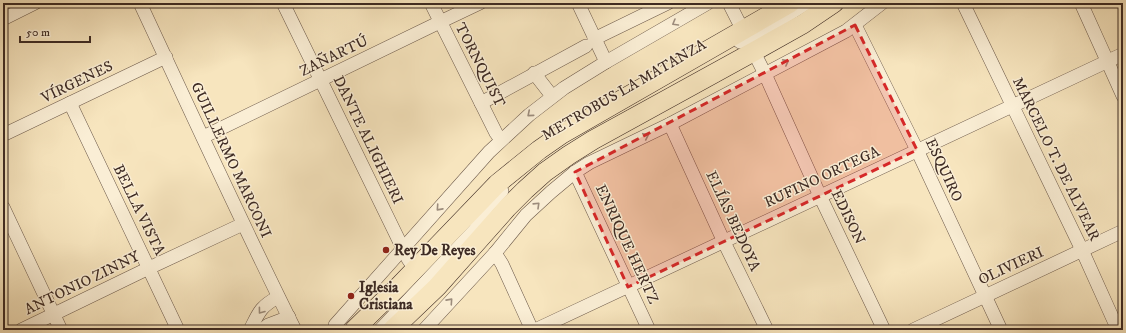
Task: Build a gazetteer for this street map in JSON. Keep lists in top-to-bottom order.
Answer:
{
  "streets": {
    "street": [
      "ZAÑARTÚ",
      "TORNQUIST",
      "VÍRGENES",
      "METROBUS LA MATANZA",
      "DANTE ALIGHIERI",
      "MARCELO T. DE ALVEAR",
      "GUILLERMO MARCONI",
      "ESQUIRO",
      "RUFINO ORTEGA",
      "BELLA VISTA",
      "EDISON",
      "ELÍAS BEDOYA",
      "ENRIQUE HERTZ",
      "OLIVIERI",
      "ANTONIO ZINNY"
    ]
  },
  "crossings": [
    ["ZAÑARTÚ", "TORNQUIST"],
    ["ZAÑARTÚ", "DANTE ALIGHIERI"],
    ["ZAÑARTÚ", "GUILLERMO MARCONI"],
    ["VÍRGENES", "GUILLERMO MARCONI"],
    ["VÍRGENES", "BELLA VISTA"],
    ["METROBUS LA MATANZA", "EDISON"],
    ["MARCELO T. DE ALVEAR", "RUFINO ORTEGA"],
    ["MARCELO T. DE ALVEAR", "OLIVIERI"],
    ["GUILLERMO MARCONI", "ANTONIO ZINNY"],
    ["ESQUIRO", "RUFINO ORTEGA"],
    ["ESQUIRO", "OLIVIERI"],
    ["RUFINO ORTEGA", "EDISON"],
    ["RUFINO ORTEGA", "ELÍAS BEDOYA"],
    ["RUFINO ORTEGA", "ENRIQUE HERTZ"],
    ["BELLA VISTA", "ANTONIO ZINNY"]
  ],
  "places": ["Rey De Reyes", "Iglesia Cristiana"],
  "scale_bar": "50 m"
}
